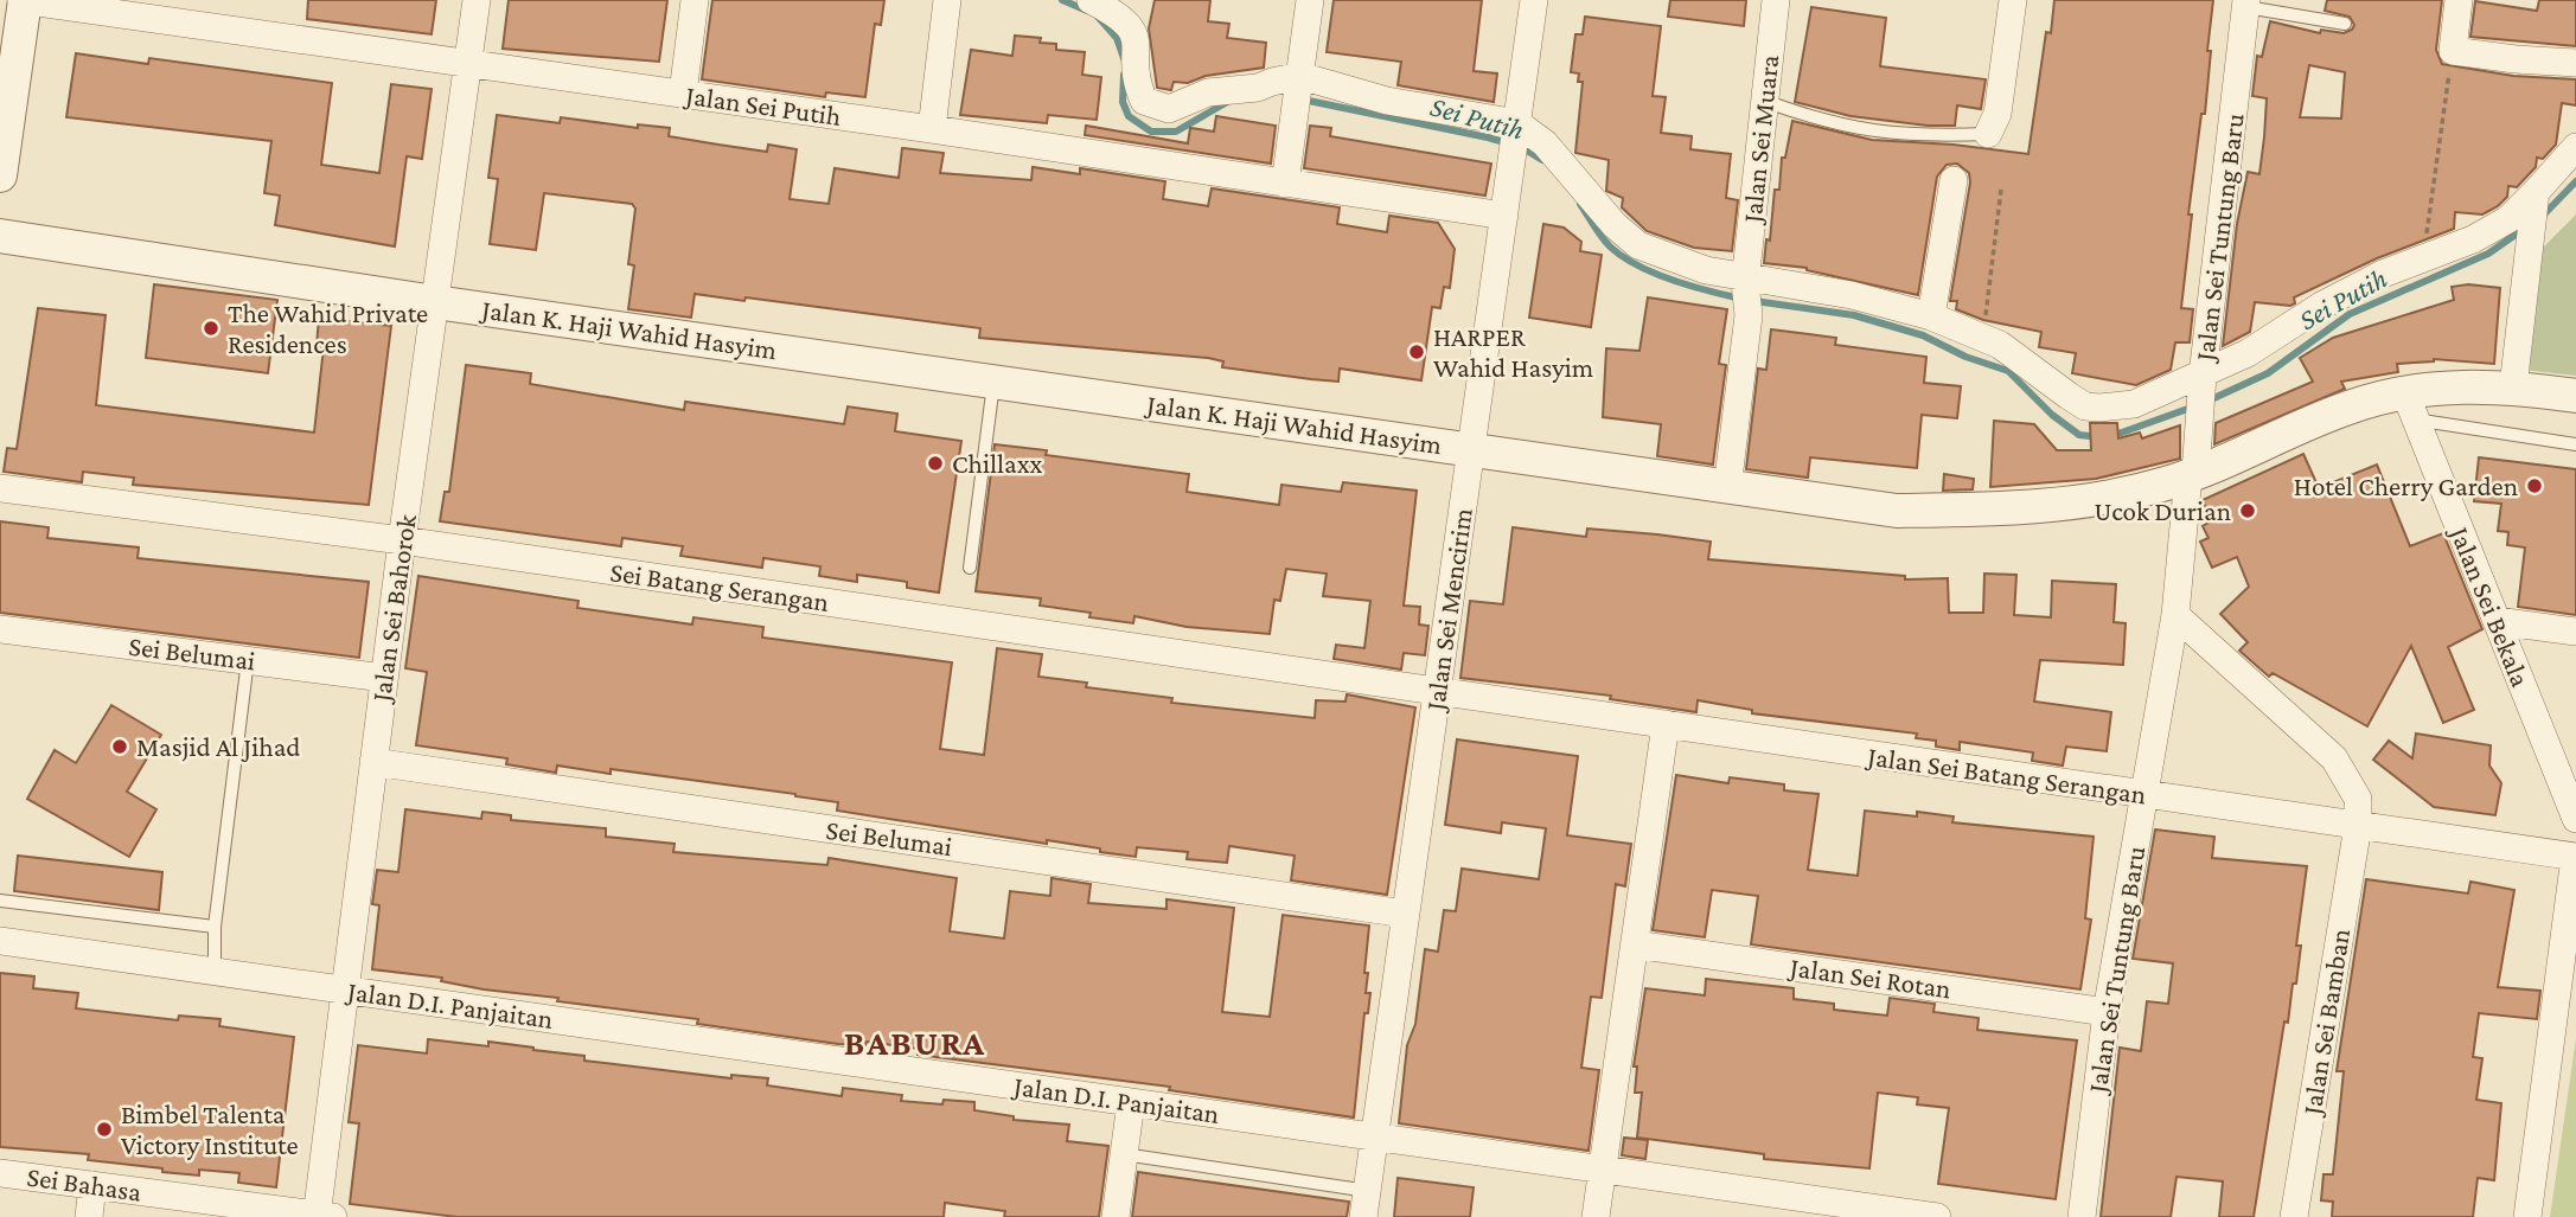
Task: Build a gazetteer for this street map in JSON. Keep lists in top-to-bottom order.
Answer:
{
  "streets": {
    "street": [
      "Jalan Sei Putih",
      "Jalan Sei Muara",
      "Jalan Sei Tuntung Baru",
      "Jalan K. Haji Wahid Hasyim",
      "Sei Batang Serangan",
      "Jalan Sei Bekala",
      "Jalan Sei Bahorok",
      "Jalan Sei Mencirim",
      "Sei Belumai",
      "Jalan Sei Batang Serangan",
      "Jalan Sei Rotan",
      "Jalan D.I. Panjaitan",
      "Jalan Sei Bamban",
      "Sei Bahasa"
    ]
  },
  "crossings": [
    ["Jalan Sei Putih", "Jalan Sei Bahorok"],
    ["Jalan Sei Putih", "Jalan Sei Mencirim"],
    ["Jalan Sei Muara", "Jalan K. Haji Wahid Hasyim"],
    ["Jalan Sei Tuntung Baru", "Jalan K. Haji Wahid Hasyim"],
    ["Jalan Sei Tuntung Baru", "Jalan Sei Batang Serangan"],
    ["Jalan Sei Tuntung Baru", "Jalan Sei Rotan"],
    ["Jalan Sei Tuntung Baru", "Jalan Sei Bamban"],
    ["Jalan K. Haji Wahid Hasyim", "Jalan Sei Bekala"],
    ["Jalan K. Haji Wahid Hasyim", "Jalan Sei Bahorok"],
    ["Jalan K. Haji Wahid Hasyim", "Jalan Sei Mencirim"],
    ["Sei Batang Serangan", "Jalan Sei Bahorok"],
    ["Sei Batang Serangan", "Jalan Sei Mencirim"],
    ["Sei Batang Serangan", "Jalan Sei Batang Serangan"],
    ["Jalan Sei Bahorok", "Sei Belumai"],
    ["Jalan Sei Bahorok", "Jalan D.I. Panjaitan"],
    ["Jalan Sei Bahorok", "Sei Bahasa"],
    ["Jalan Sei Mencirim", "Sei Belumai"],
    ["Jalan Sei Mencirim", "Jalan Sei Batang Serangan"],
    ["Jalan Sei Mencirim", "Jalan D.I. Panjaitan"],
    ["Jalan Sei Batang Serangan", "Jalan Sei Bamban"]
  ],
  "districts": ["BABURA"],
  "water": ["Sei Putih"],
  "places": [
    "The Wahid Private Residences",
    "HARPER Wahid Hasyim",
    "Chillaxx",
    "Hotel Cherry Garden",
    "Ucok Durian",
    "Masjid Al Jihad",
    "Bimbel Talenta Victory Institute"
  ]
}
